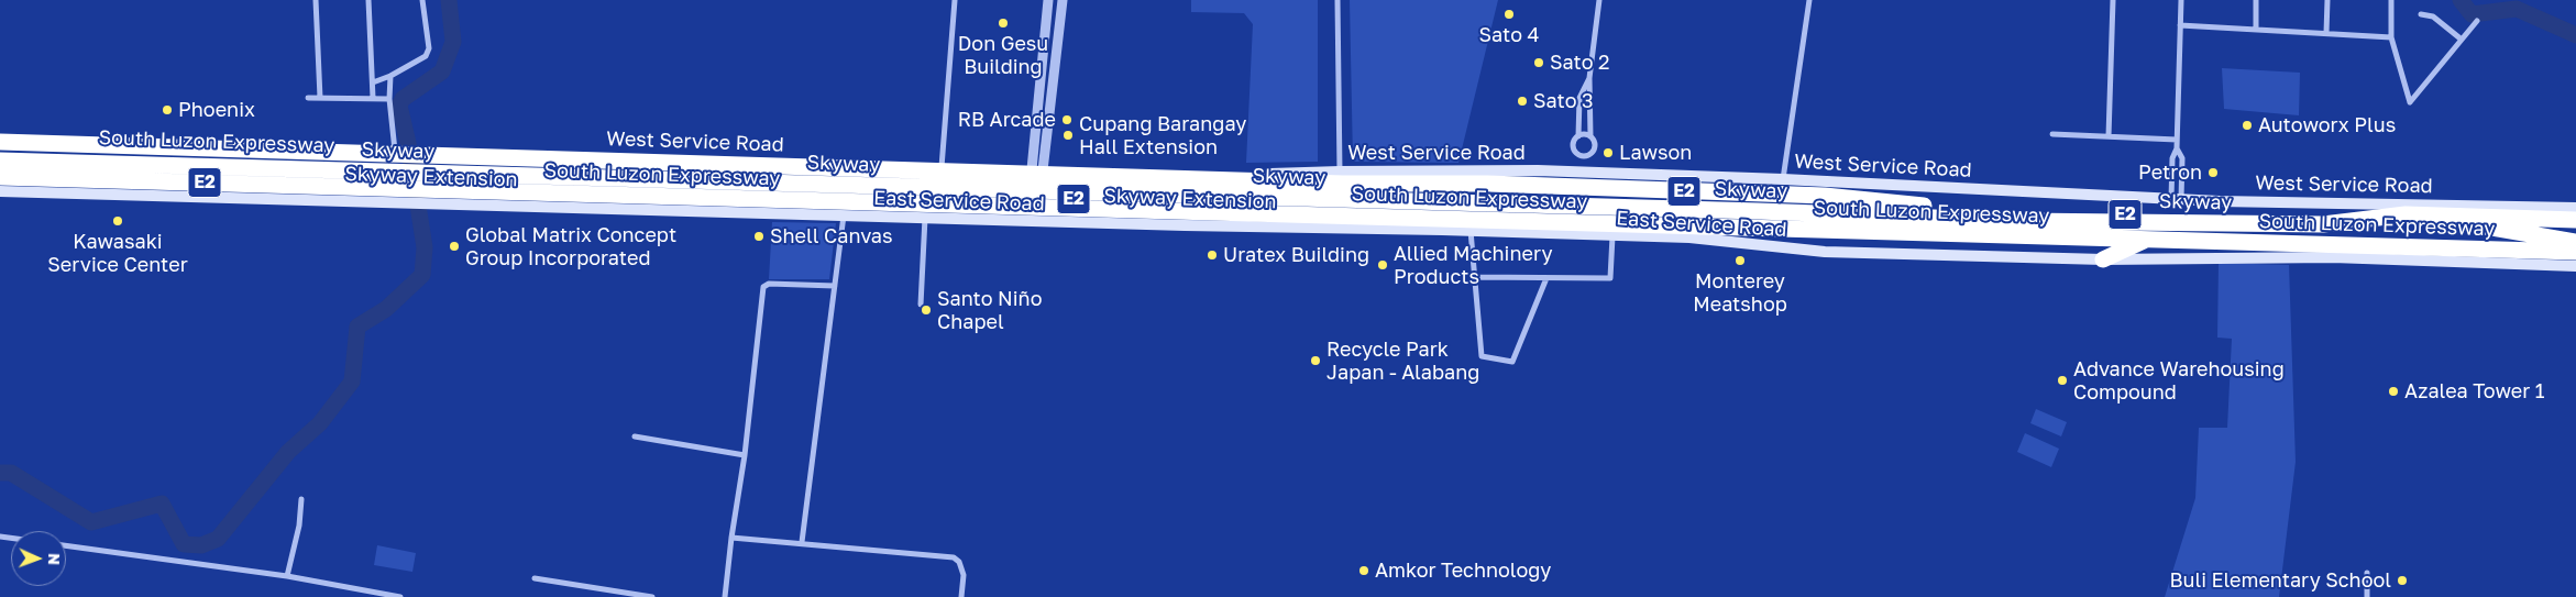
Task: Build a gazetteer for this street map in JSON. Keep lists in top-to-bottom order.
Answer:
{
  "streets": {
    "highway": [
      "South Luzon Expressway",
      "Skyway",
      "Skyway Extension",
      "E2"
    ],
    "main road": ["West Service Road", "East Service Road"]
  },
  "crossings": [
    ["South Luzon Expressway", "West Service Road"],
    ["South Luzon Expressway", "Skyway"],
    ["South Luzon Expressway", "Skyway Extension"],
    ["South Luzon Expressway", "E2"],
    ["South Luzon Expressway", "East Service Road"],
    ["West Service Road", "Skyway Extension"],
    ["Skyway", "Skyway Extension"],
    ["Skyway Extension", "E2"]
  ],
  "places": [
    "Sato 4",
    "Don Gesu Building",
    "Sato 2",
    "Sato 3",
    "Phoenix",
    "RB Arcade",
    "Autoworx Plus",
    "Cupang Barangay Hall Extension",
    "Lawson",
    "Petron",
    "Kawasaki Service Center",
    "Shell Canvas",
    "Global Matrix Concept Group Incorporated",
    "Uratex Building",
    "Monterey Meatshop",
    "Allied Machinery Products",
    "Santo Niño Chapel",
    "Recycle Park Japan - Alabang",
    "Advance Warehousing Compound",
    "Azalea Tower 1",
    "Amkor Technology",
    "Buli Elementary School"
  ],
  "north": "right"
}
